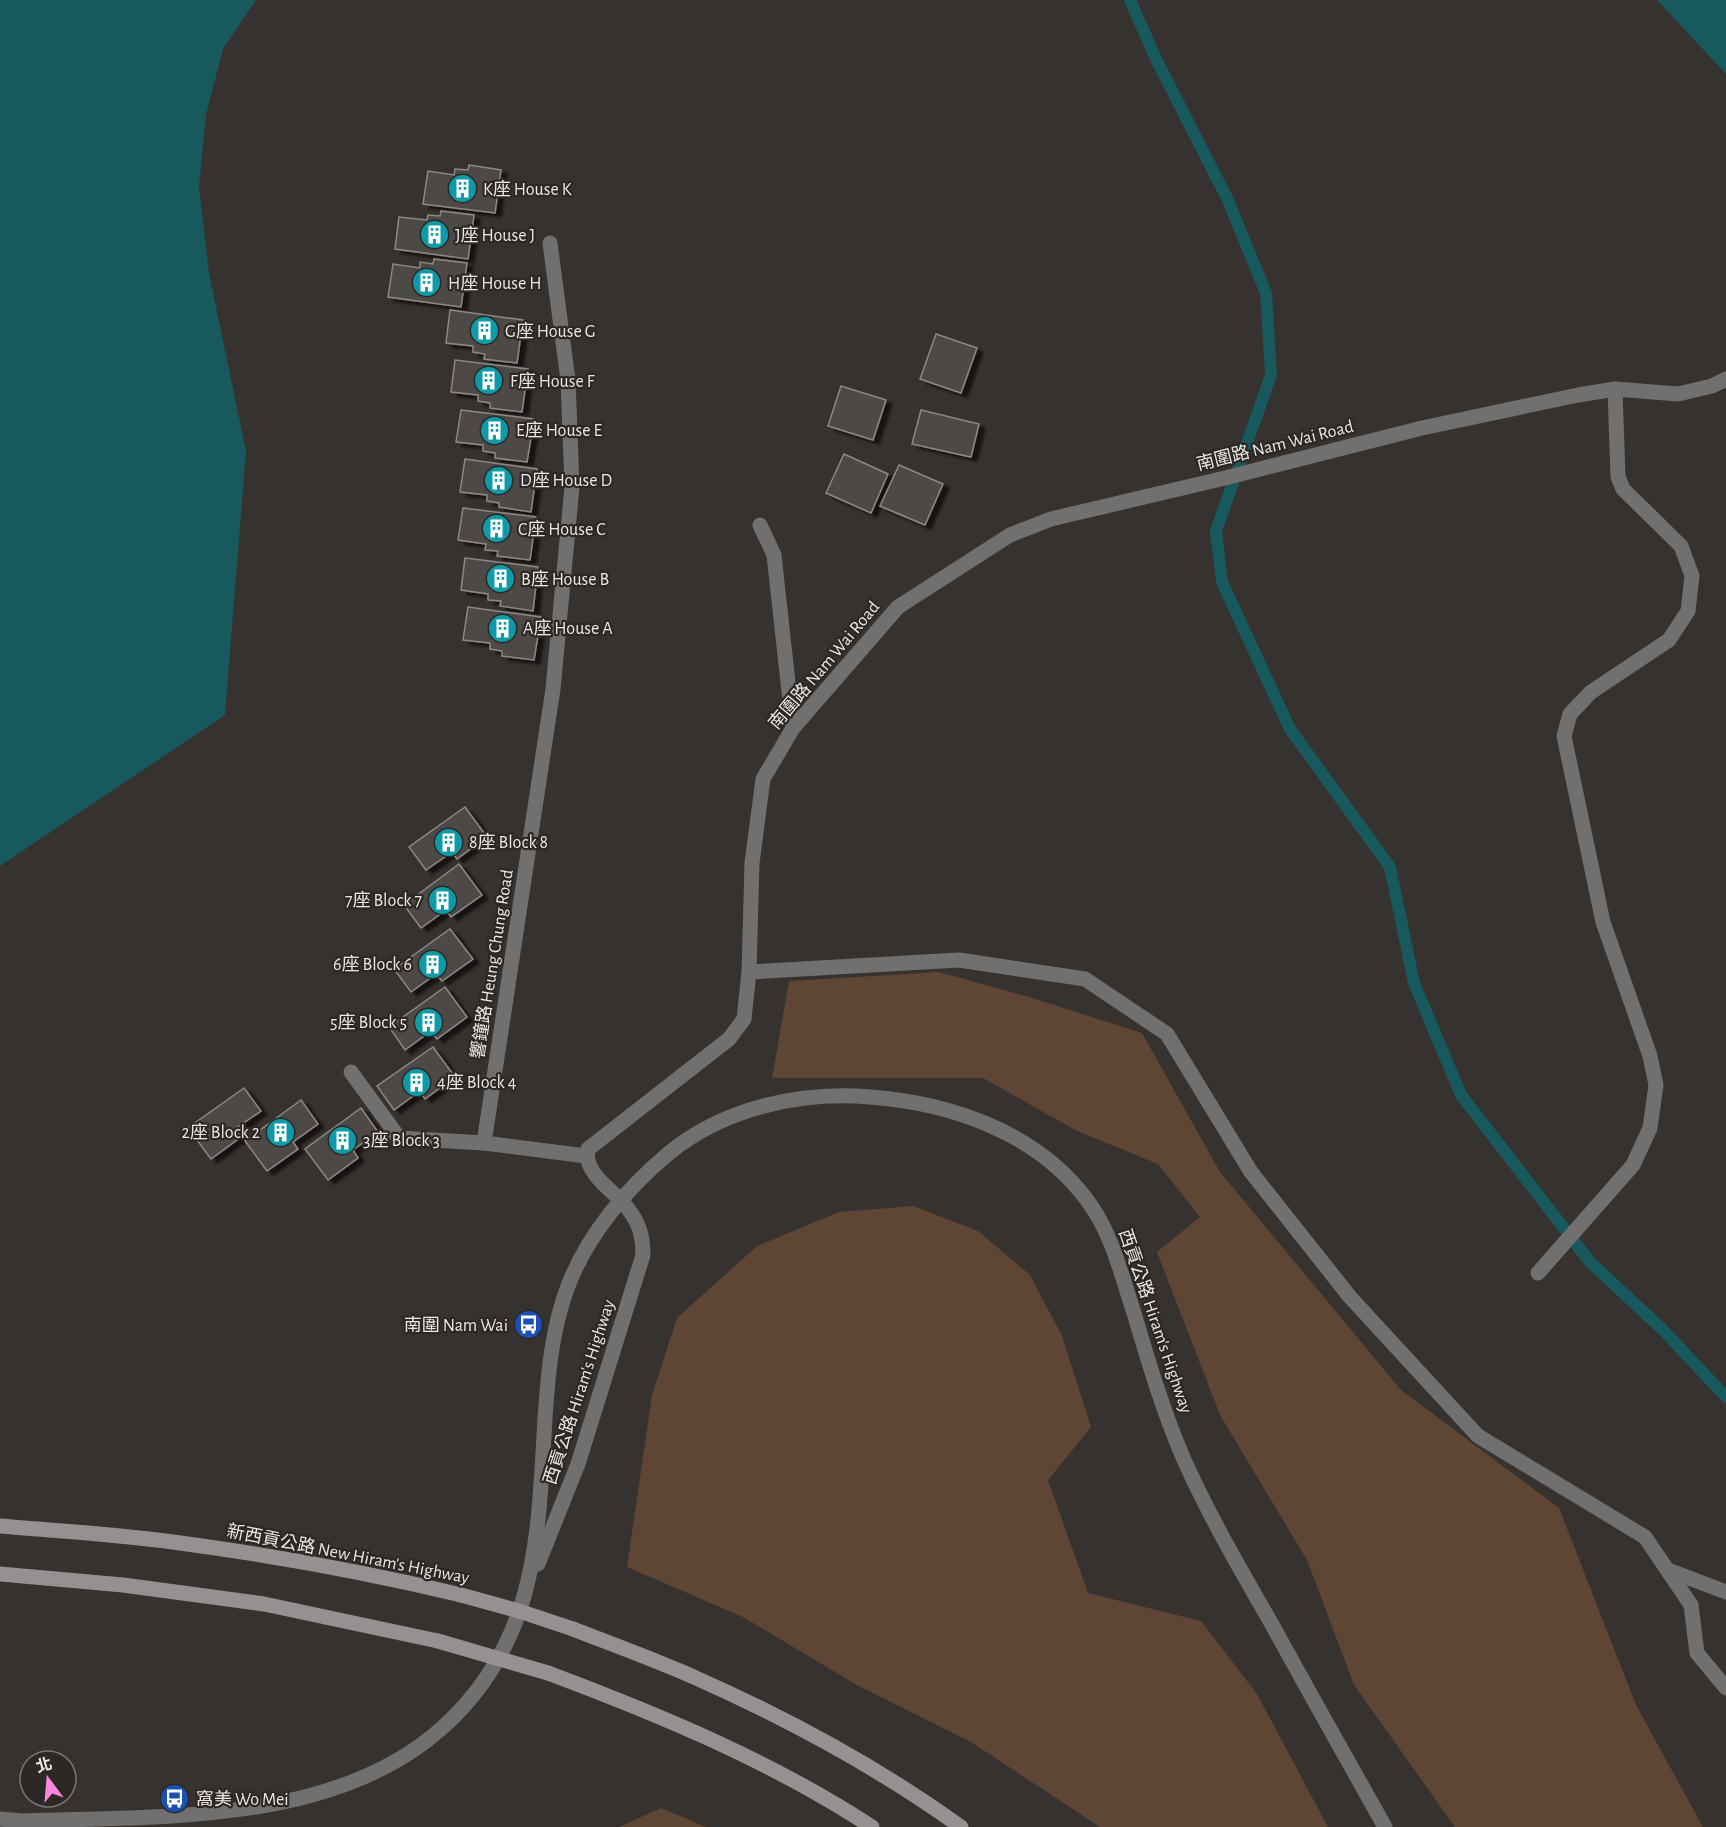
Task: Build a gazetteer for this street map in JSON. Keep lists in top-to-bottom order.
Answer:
{
  "streets": {
    "main road": ["新西貢公路 New Hiram's Highway"],
    "street": ["南圍路 Nam Wai Road", "響鐘路 Heung Chung Road", "西貢公路 Hiram's Highway"]
  },
  "places": {
    "building": [
      "K座 House K",
      "J座 House J",
      "H座 House H",
      "G座 House G",
      "F座 House F",
      "E座 House E",
      "D座 House D",
      "C座 House C",
      "B座 House B",
      "A座 House A",
      "8座 Block 8",
      "7座 Block 7",
      "6座 Block 6",
      "5座 Block 5",
      "4座 Block 4",
      "2座 Block 2",
      "3座 Block 3"
    ],
    "bus stop": ["南圍 Nam Wai", "窩美 Wo Mei"]
  },
  "north": "top"
}
